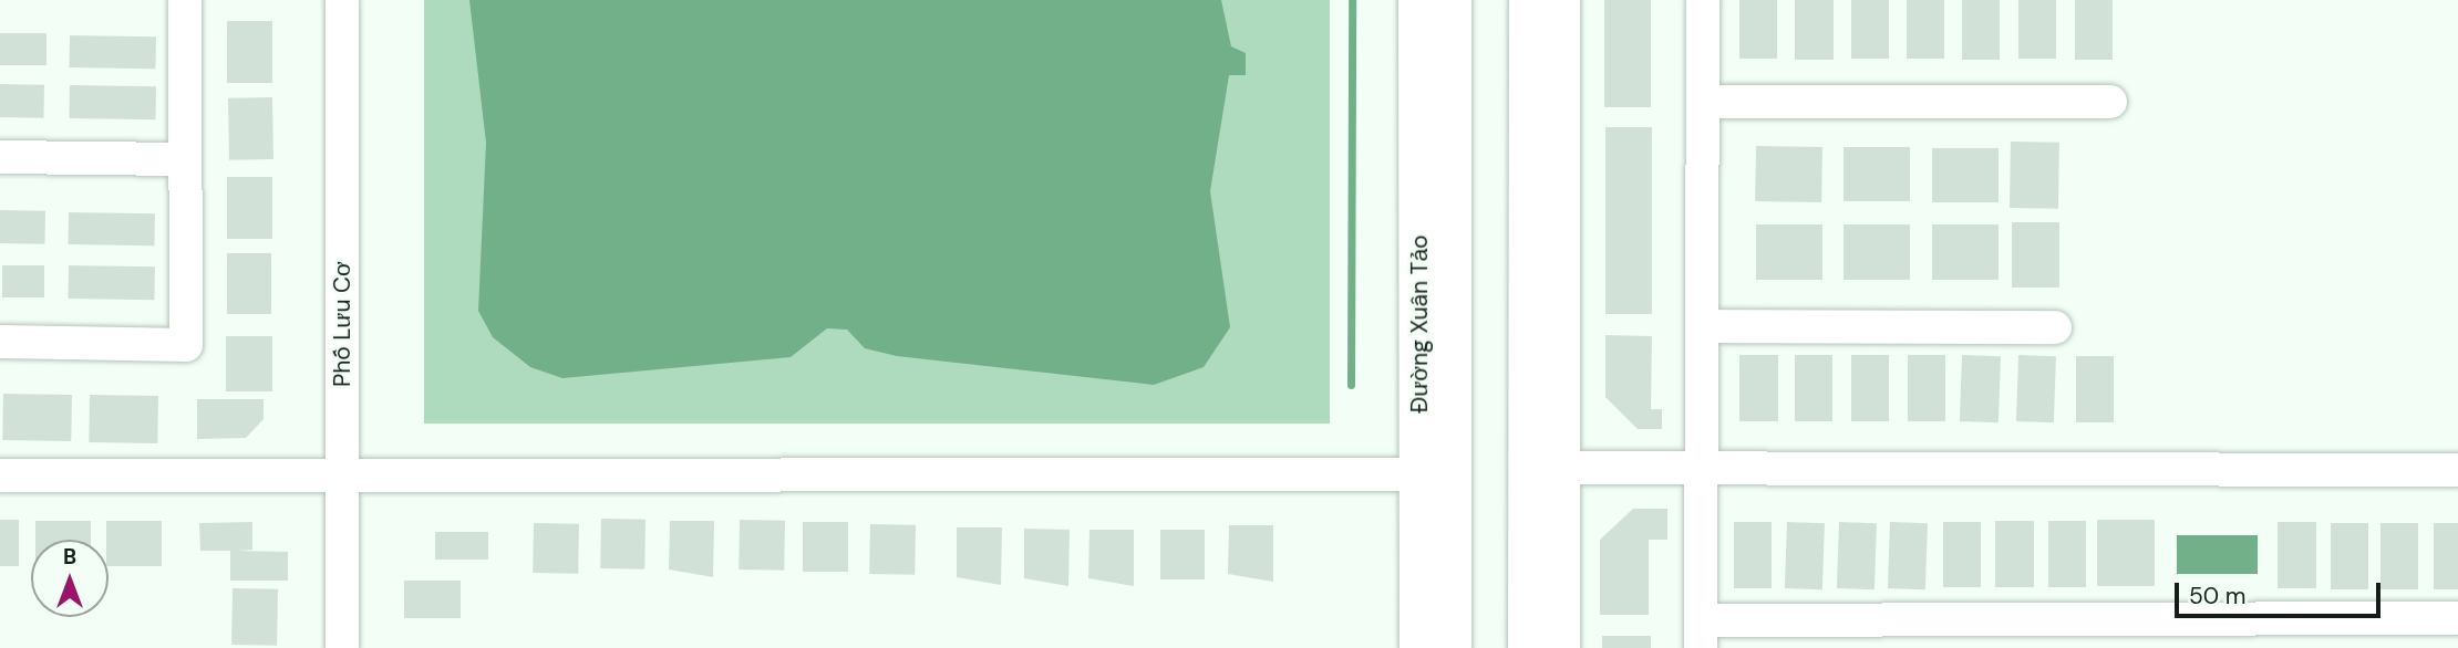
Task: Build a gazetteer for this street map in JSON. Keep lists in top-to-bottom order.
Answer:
{
  "streets": {
    "main road": ["Đường Xuân Tảo"],
    "street": ["Phố Lưu Cơ"]
  },
  "scale_bar": "50 m",
  "north": "top"
}
